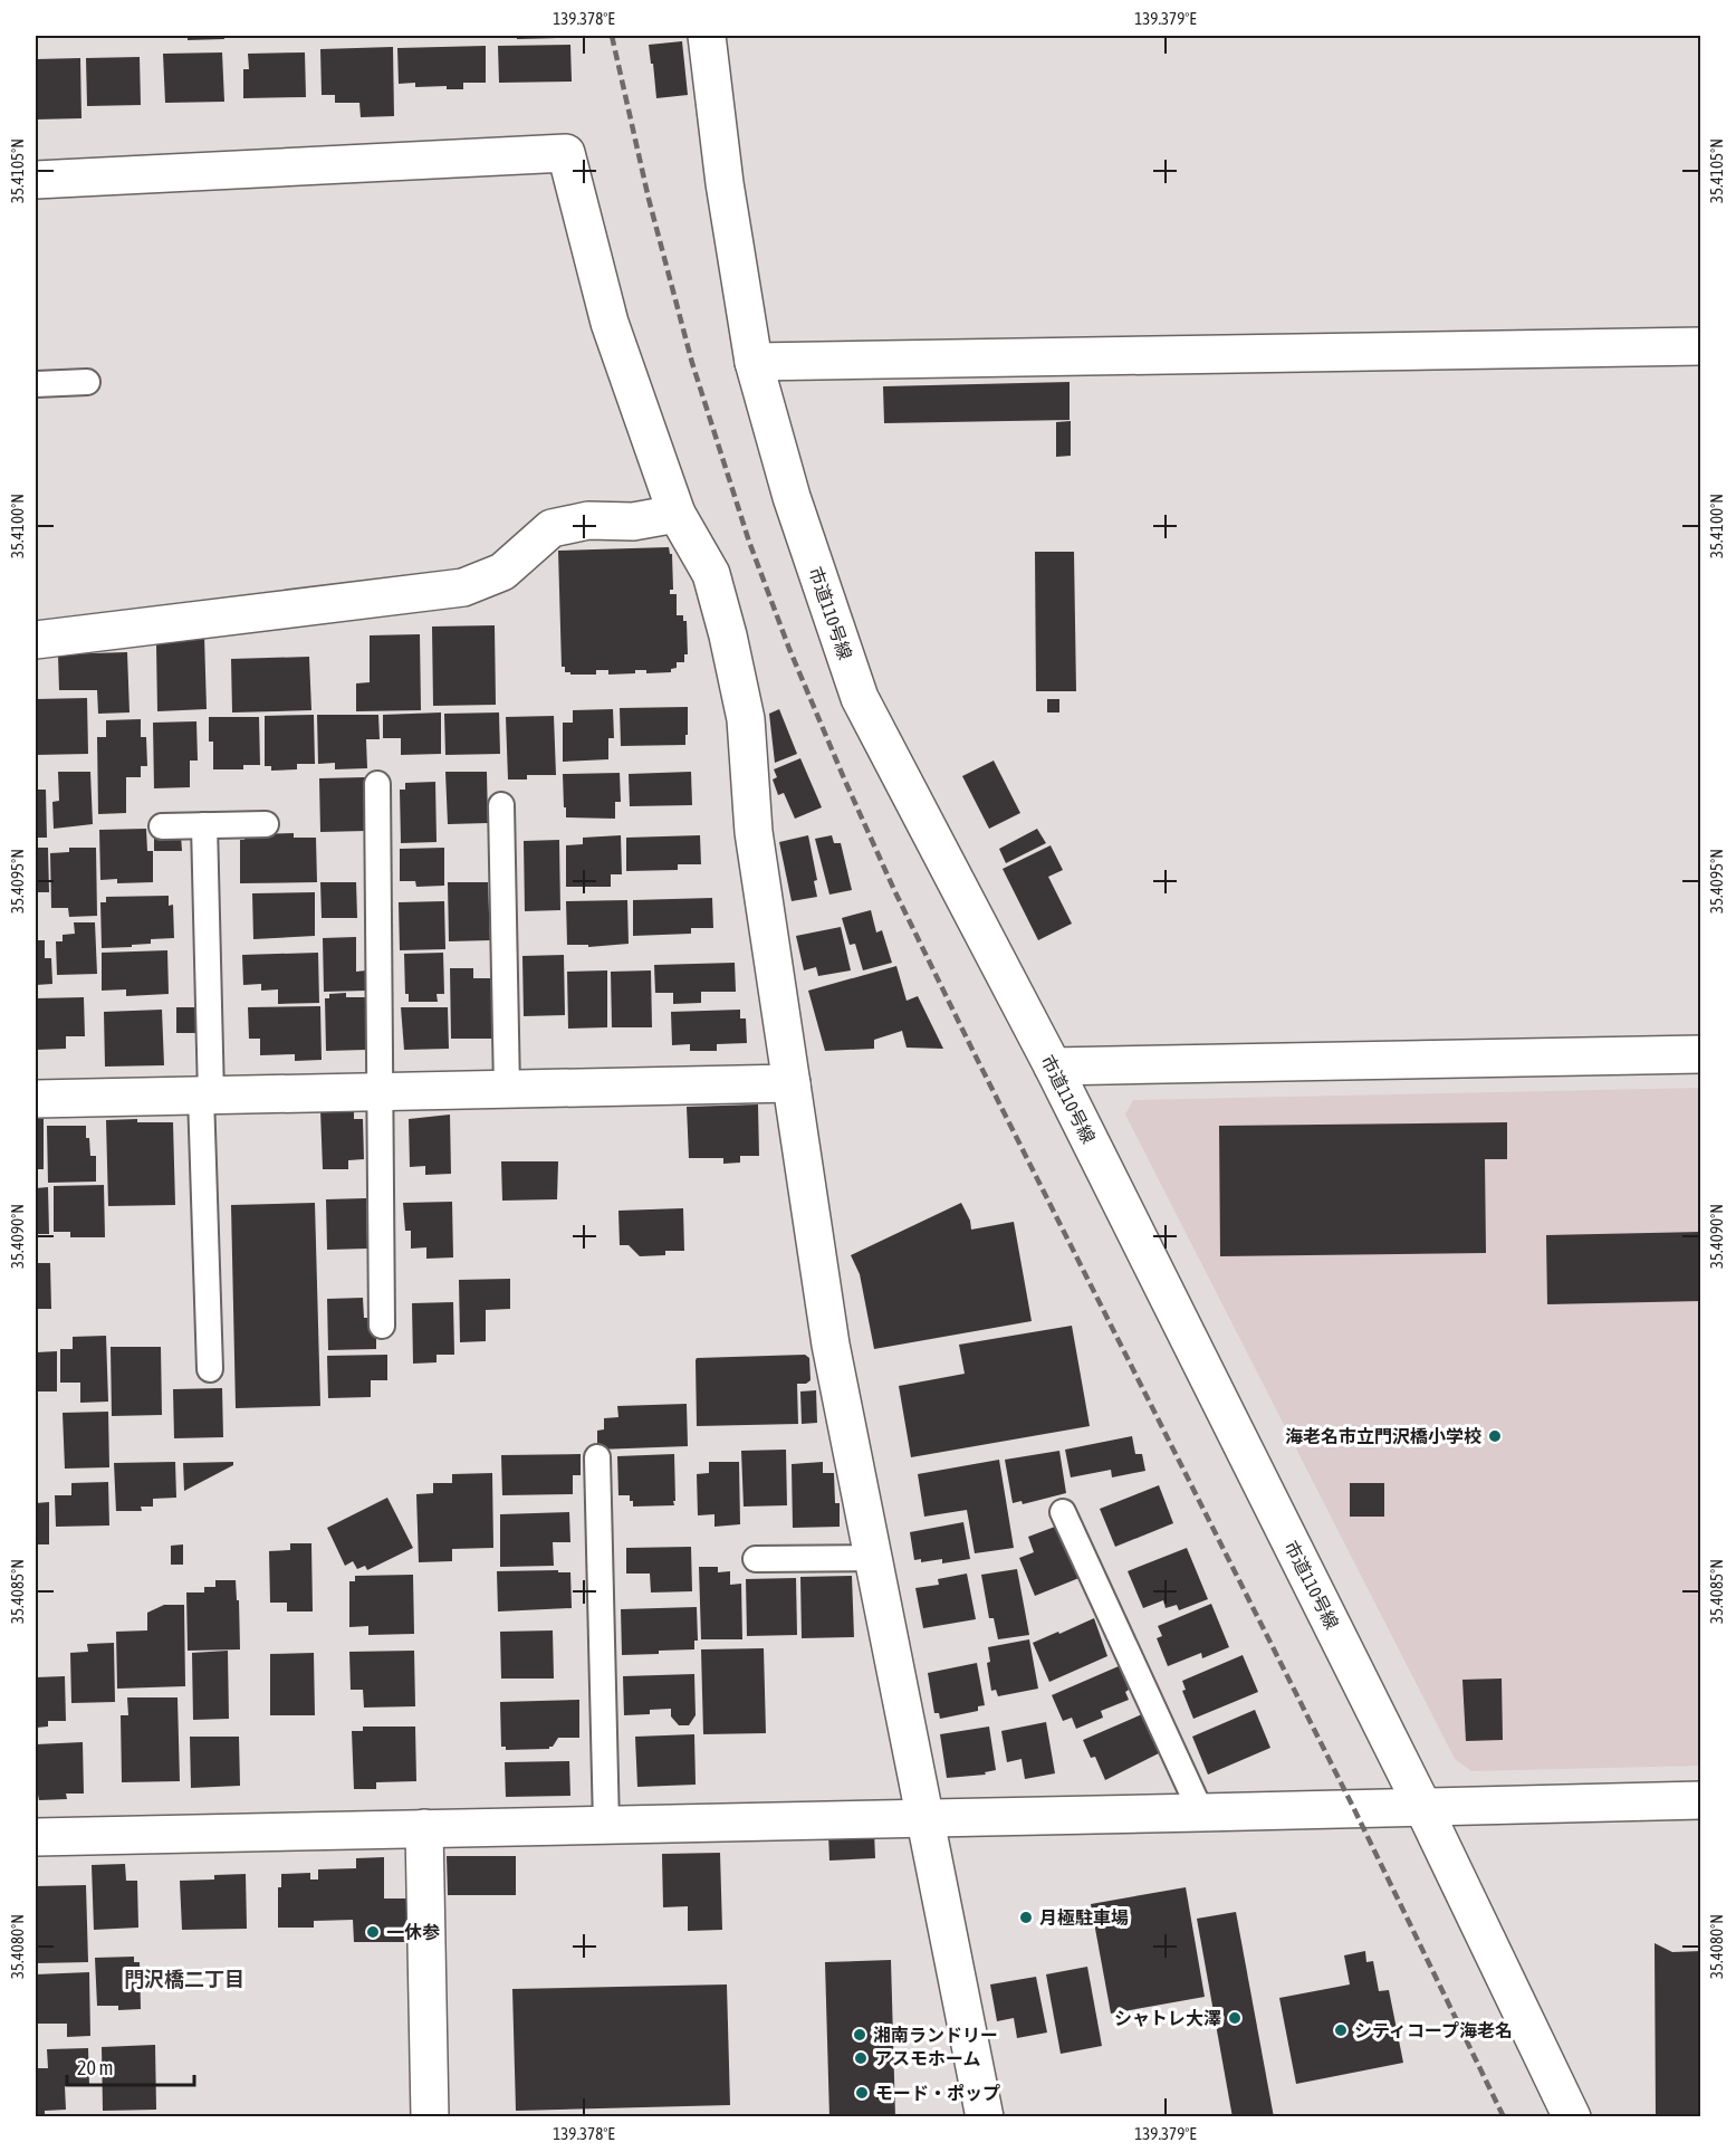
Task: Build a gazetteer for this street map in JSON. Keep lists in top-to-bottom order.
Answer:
{
  "streets": {
    "street": ["市道110号線"]
  },
  "districts": ["門沢橋二丁目"],
  "places": [
    "海老名市立門沢橋小学校",
    "月極駐車場",
    "一休参",
    "シャトレ大澤",
    "シティコープ海老名",
    "湘南ランドリー",
    "アスモホーム",
    "モード・ポップ"
  ],
  "scale_bar": "20 m",
  "coordinates": [
    "139.378°E",
    "139.379°E",
    "35.4105°N",
    "35.4100°N",
    "35.4095°N",
    "35.4090°N",
    "35.4085°N",
    "35.4080°N"
  ]
}
